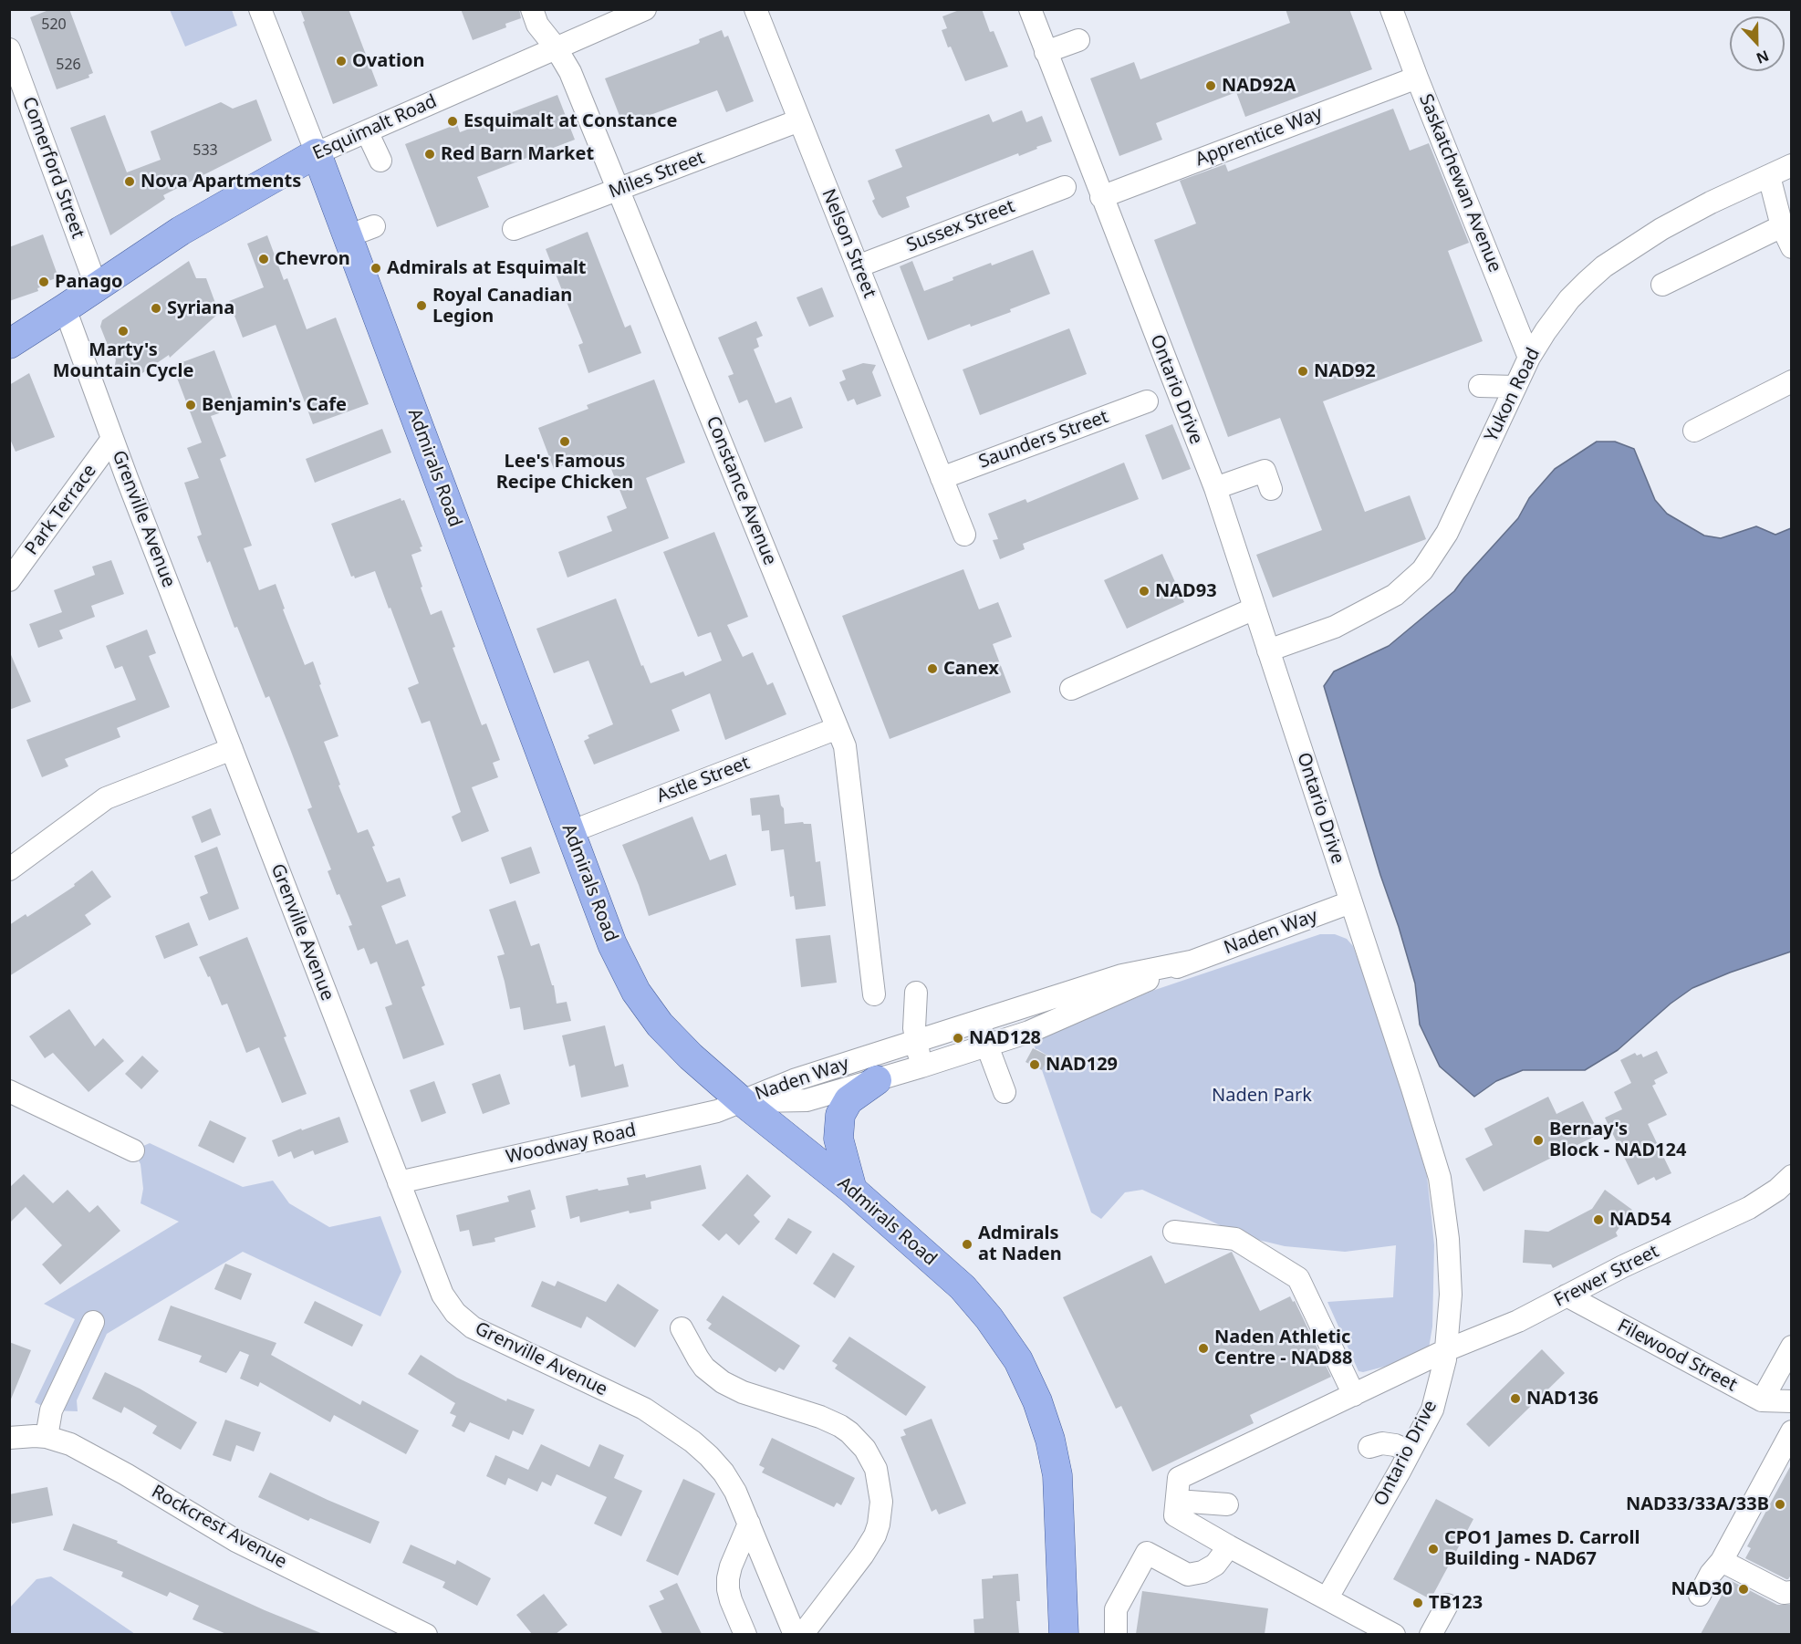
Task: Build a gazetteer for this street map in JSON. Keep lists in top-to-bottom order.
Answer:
{
  "streets": {
    "main road": ["Esquimalt Road", "Admirals Road"],
    "street": [
      "Apprentice Way",
      "Comerford Street",
      "Miles Street",
      "Saskatchewan Avenue",
      "Sussex Street",
      "Nelson Street",
      "Ontario Drive",
      "Yukon Road",
      "Saunders Street",
      "Constance Avenue",
      "Park Terrace",
      "Grenville Avenue",
      "Astle Street",
      "Naden Way",
      "Woodway Road",
      "Frewer Street",
      "Filewood Street",
      "Rockcrest Avenue"
    ]
  },
  "crossings": [
    ["Esquimalt Road", "Comerford Street"],
    ["Esquimalt Road", "Admirals Road"],
    ["Esquimalt Road", "Constance Avenue"],
    ["Esquimalt Road", "Grenville Avenue"],
    ["Apprentice Way", "Saskatchewan Avenue"],
    ["Apprentice Way", "Ontario Drive"],
    ["Miles Street", "Nelson Street"],
    ["Miles Street", "Constance Avenue"],
    ["Saskatchewan Avenue", "Yukon Road"],
    ["Sussex Street", "Nelson Street"],
    ["Nelson Street", "Saunders Street"],
    ["Ontario Drive", "Yukon Road"],
    ["Ontario Drive", "Naden Way"],
    ["Ontario Drive", "Frewer Street"],
    ["Admirals Road", "Astle Street"],
    ["Admirals Road", "Naden Way"],
    ["Admirals Road", "Woodway Road"],
    ["Constance Avenue", "Astle Street"],
    ["Park Terrace", "Grenville Avenue"],
    ["Grenville Avenue", "Woodway Road"],
    ["Naden Way", "Woodway Road"],
    ["Frewer Street", "Filewood Street"]
  ],
  "parks": ["Naden Park"],
  "places": [
    "Ovation",
    "NAD92A",
    "Esquimalt at Constance",
    "Red Barn Market",
    "Nova Apartments",
    "Chevron",
    "Admirals at Esquimalt",
    "Panago",
    "Royal Canadian Legion",
    "Syriana",
    "Marty's Mountain Cycle",
    "NAD92",
    "Benjamin's Cafe",
    "Lee's Famous Recipe Chicken",
    "NAD93",
    "Canex",
    "NAD128",
    "NAD129",
    "Bernay's Block - NAD124",
    "NAD54",
    "Admirals at Naden",
    "Naden Athletic Centre - NAD88",
    "NAD136",
    "NAD33/33A/33B",
    "CPO1 James D. Carroll Building - NAD67",
    "NAD30",
    "TB123"
  ],
  "house_numbers": ["520", "526", "533"],
  "north": "bottom"
}
